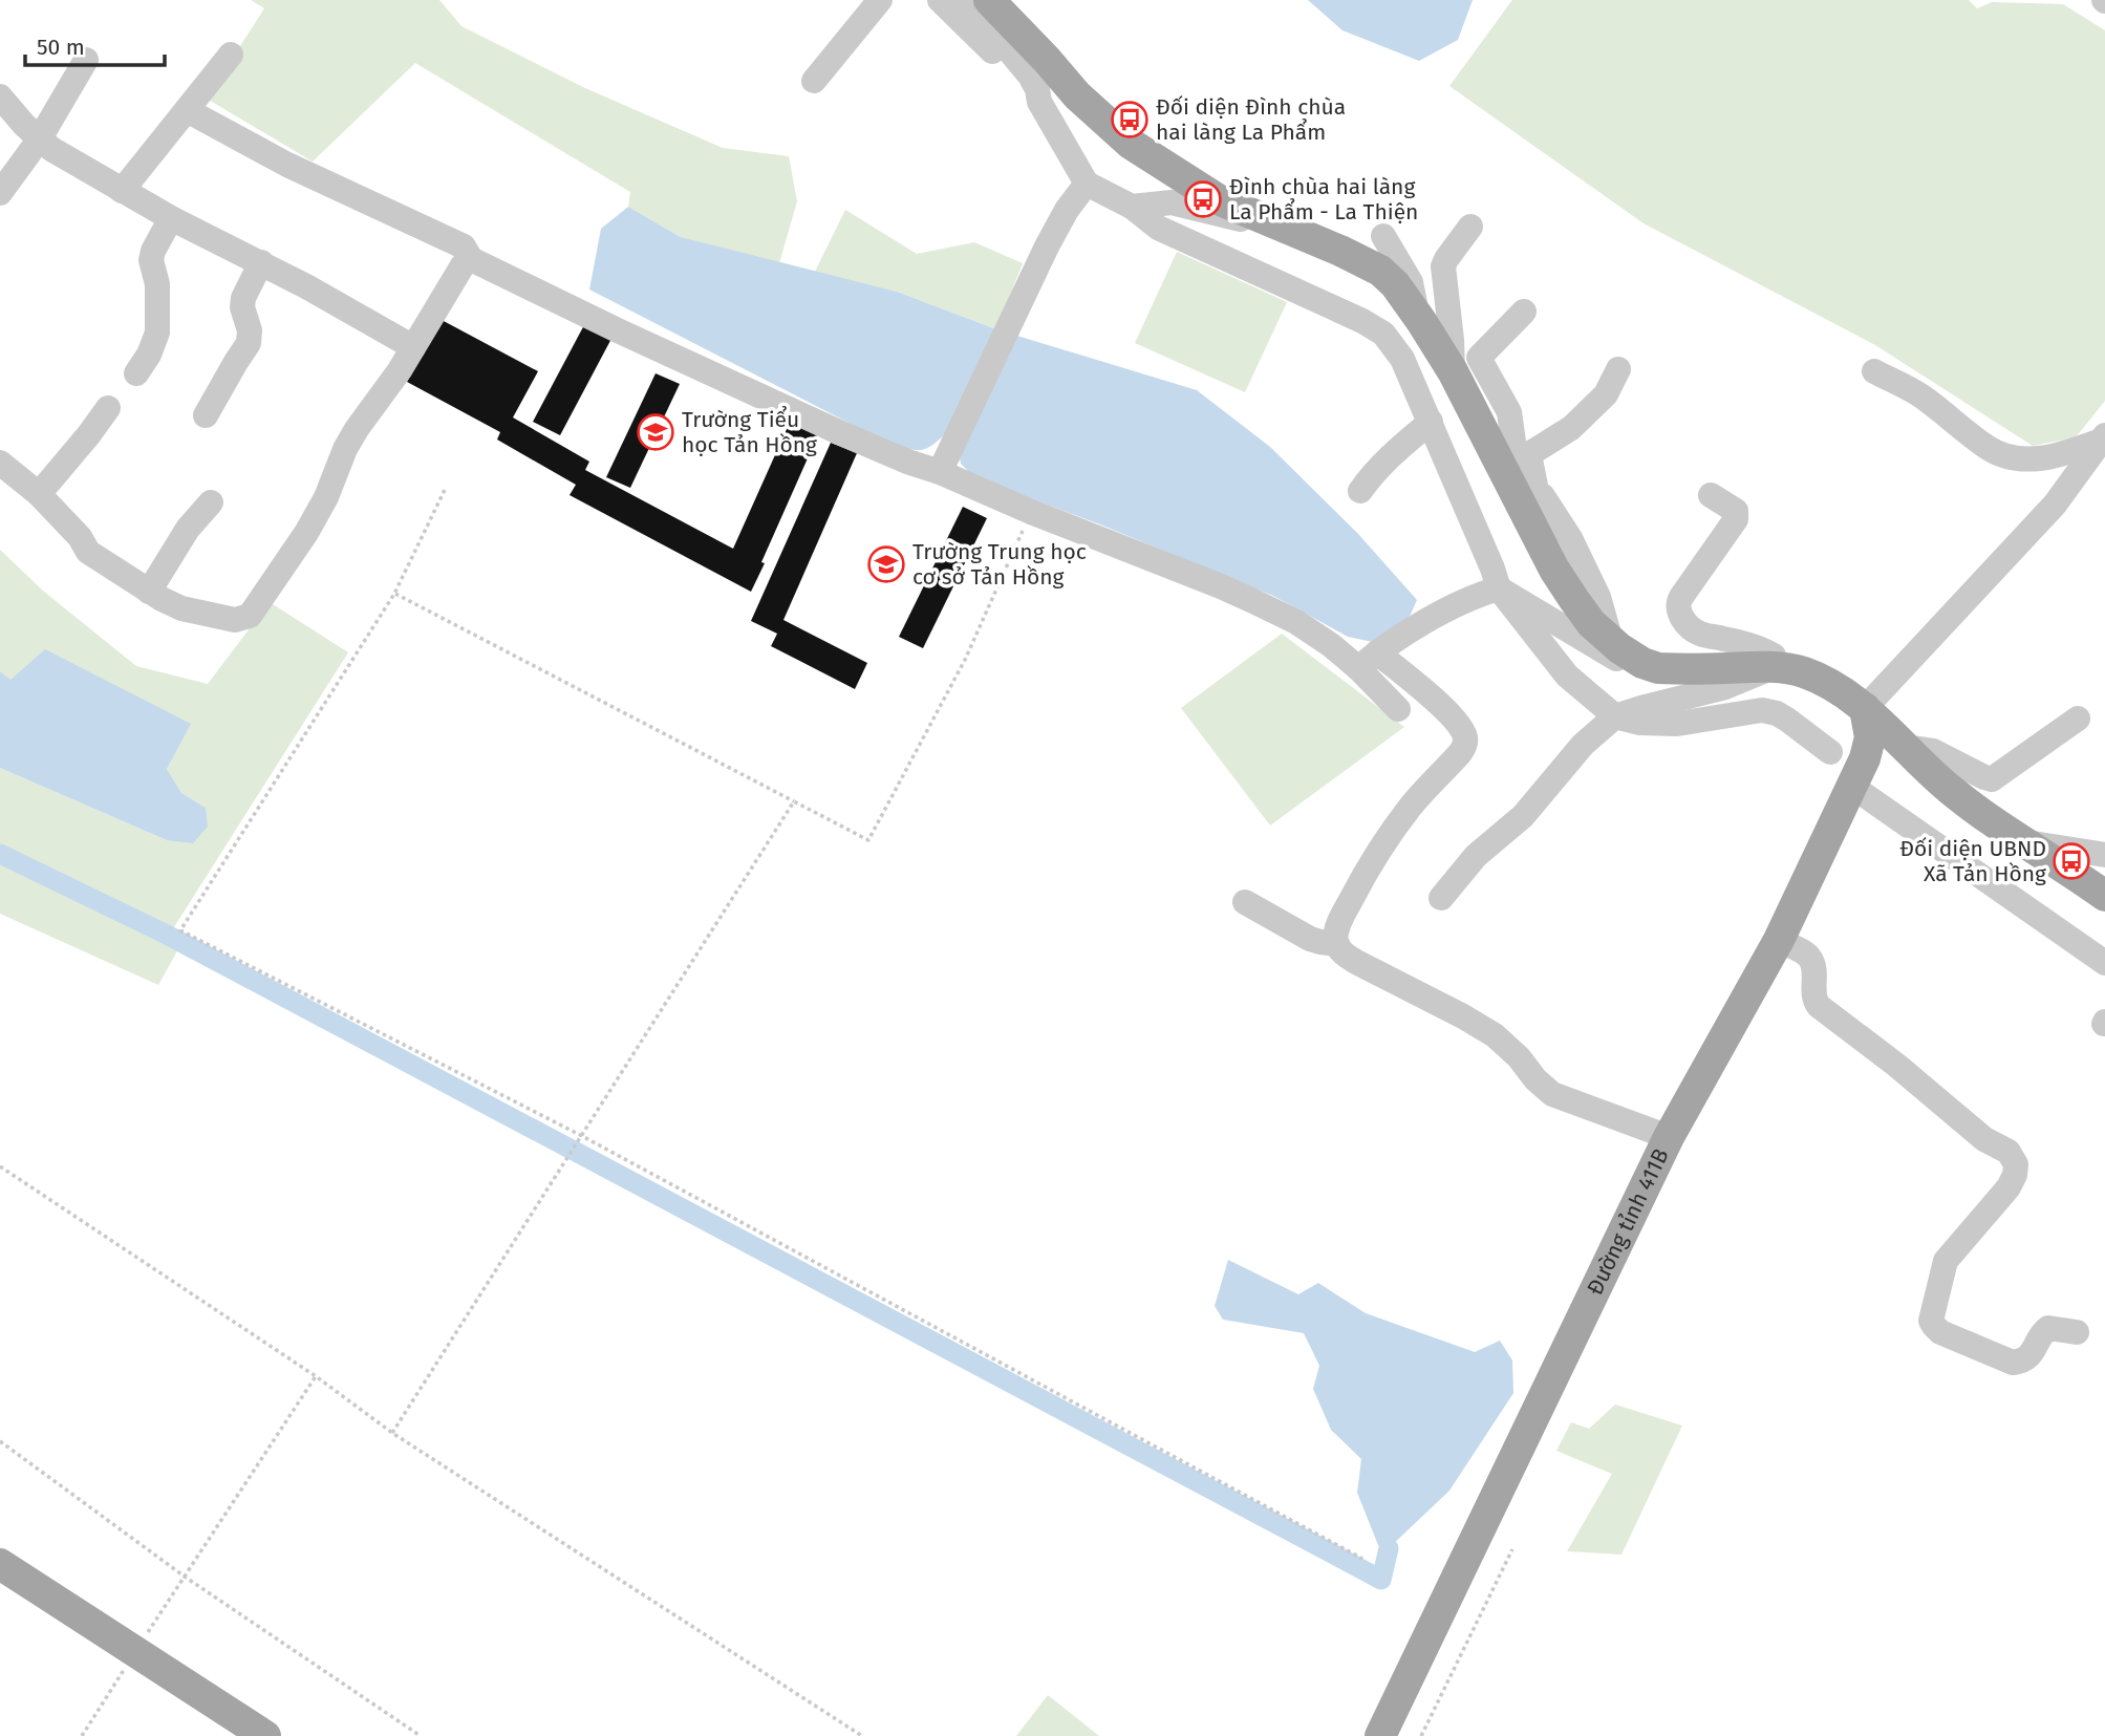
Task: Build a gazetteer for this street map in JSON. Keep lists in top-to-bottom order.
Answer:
{
  "streets": {
    "main road": ["Đường tỉnh 411B"]
  },
  "places": {
    "bus stop": ["Đối diện Đình chùa hai làng La Phẩm", "Đình chùa hai làng La Phẩm - La Thiện", "Đối diện UBND Xã Tản Hồng"],
    "school or university": ["Trường Tiểu học Tản Hồng", "Trường Trung học cơ sở Tản Hồng"]
  },
  "scale_bar": "50 m"
}
